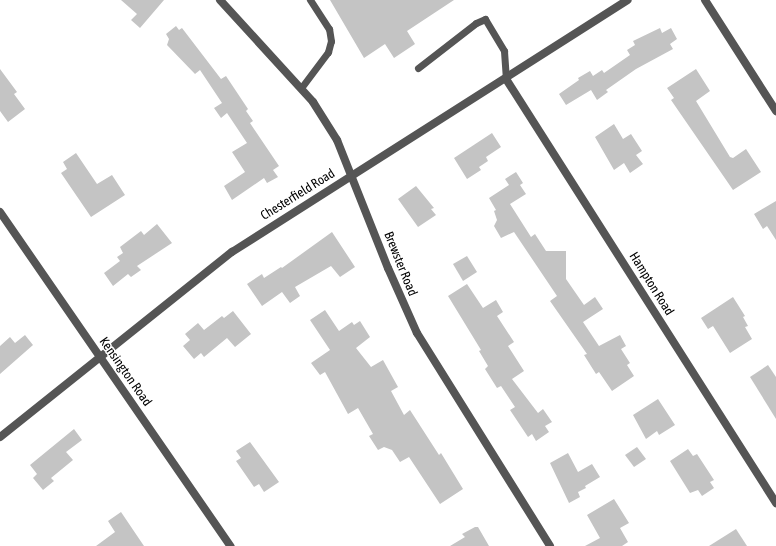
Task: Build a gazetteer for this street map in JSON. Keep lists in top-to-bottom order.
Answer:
{
  "streets": {
    "street": [
      "Chesterfield Road",
      "Brewster Road",
      "Hampton Road",
      "Kensington Road"
    ]
  },
  "crossings": [
    ["Chesterfield Road", "Brewster Road"],
    ["Chesterfield Road", "Hampton Road"],
    ["Chesterfield Road", "Kensington Road"]
  ]
}
